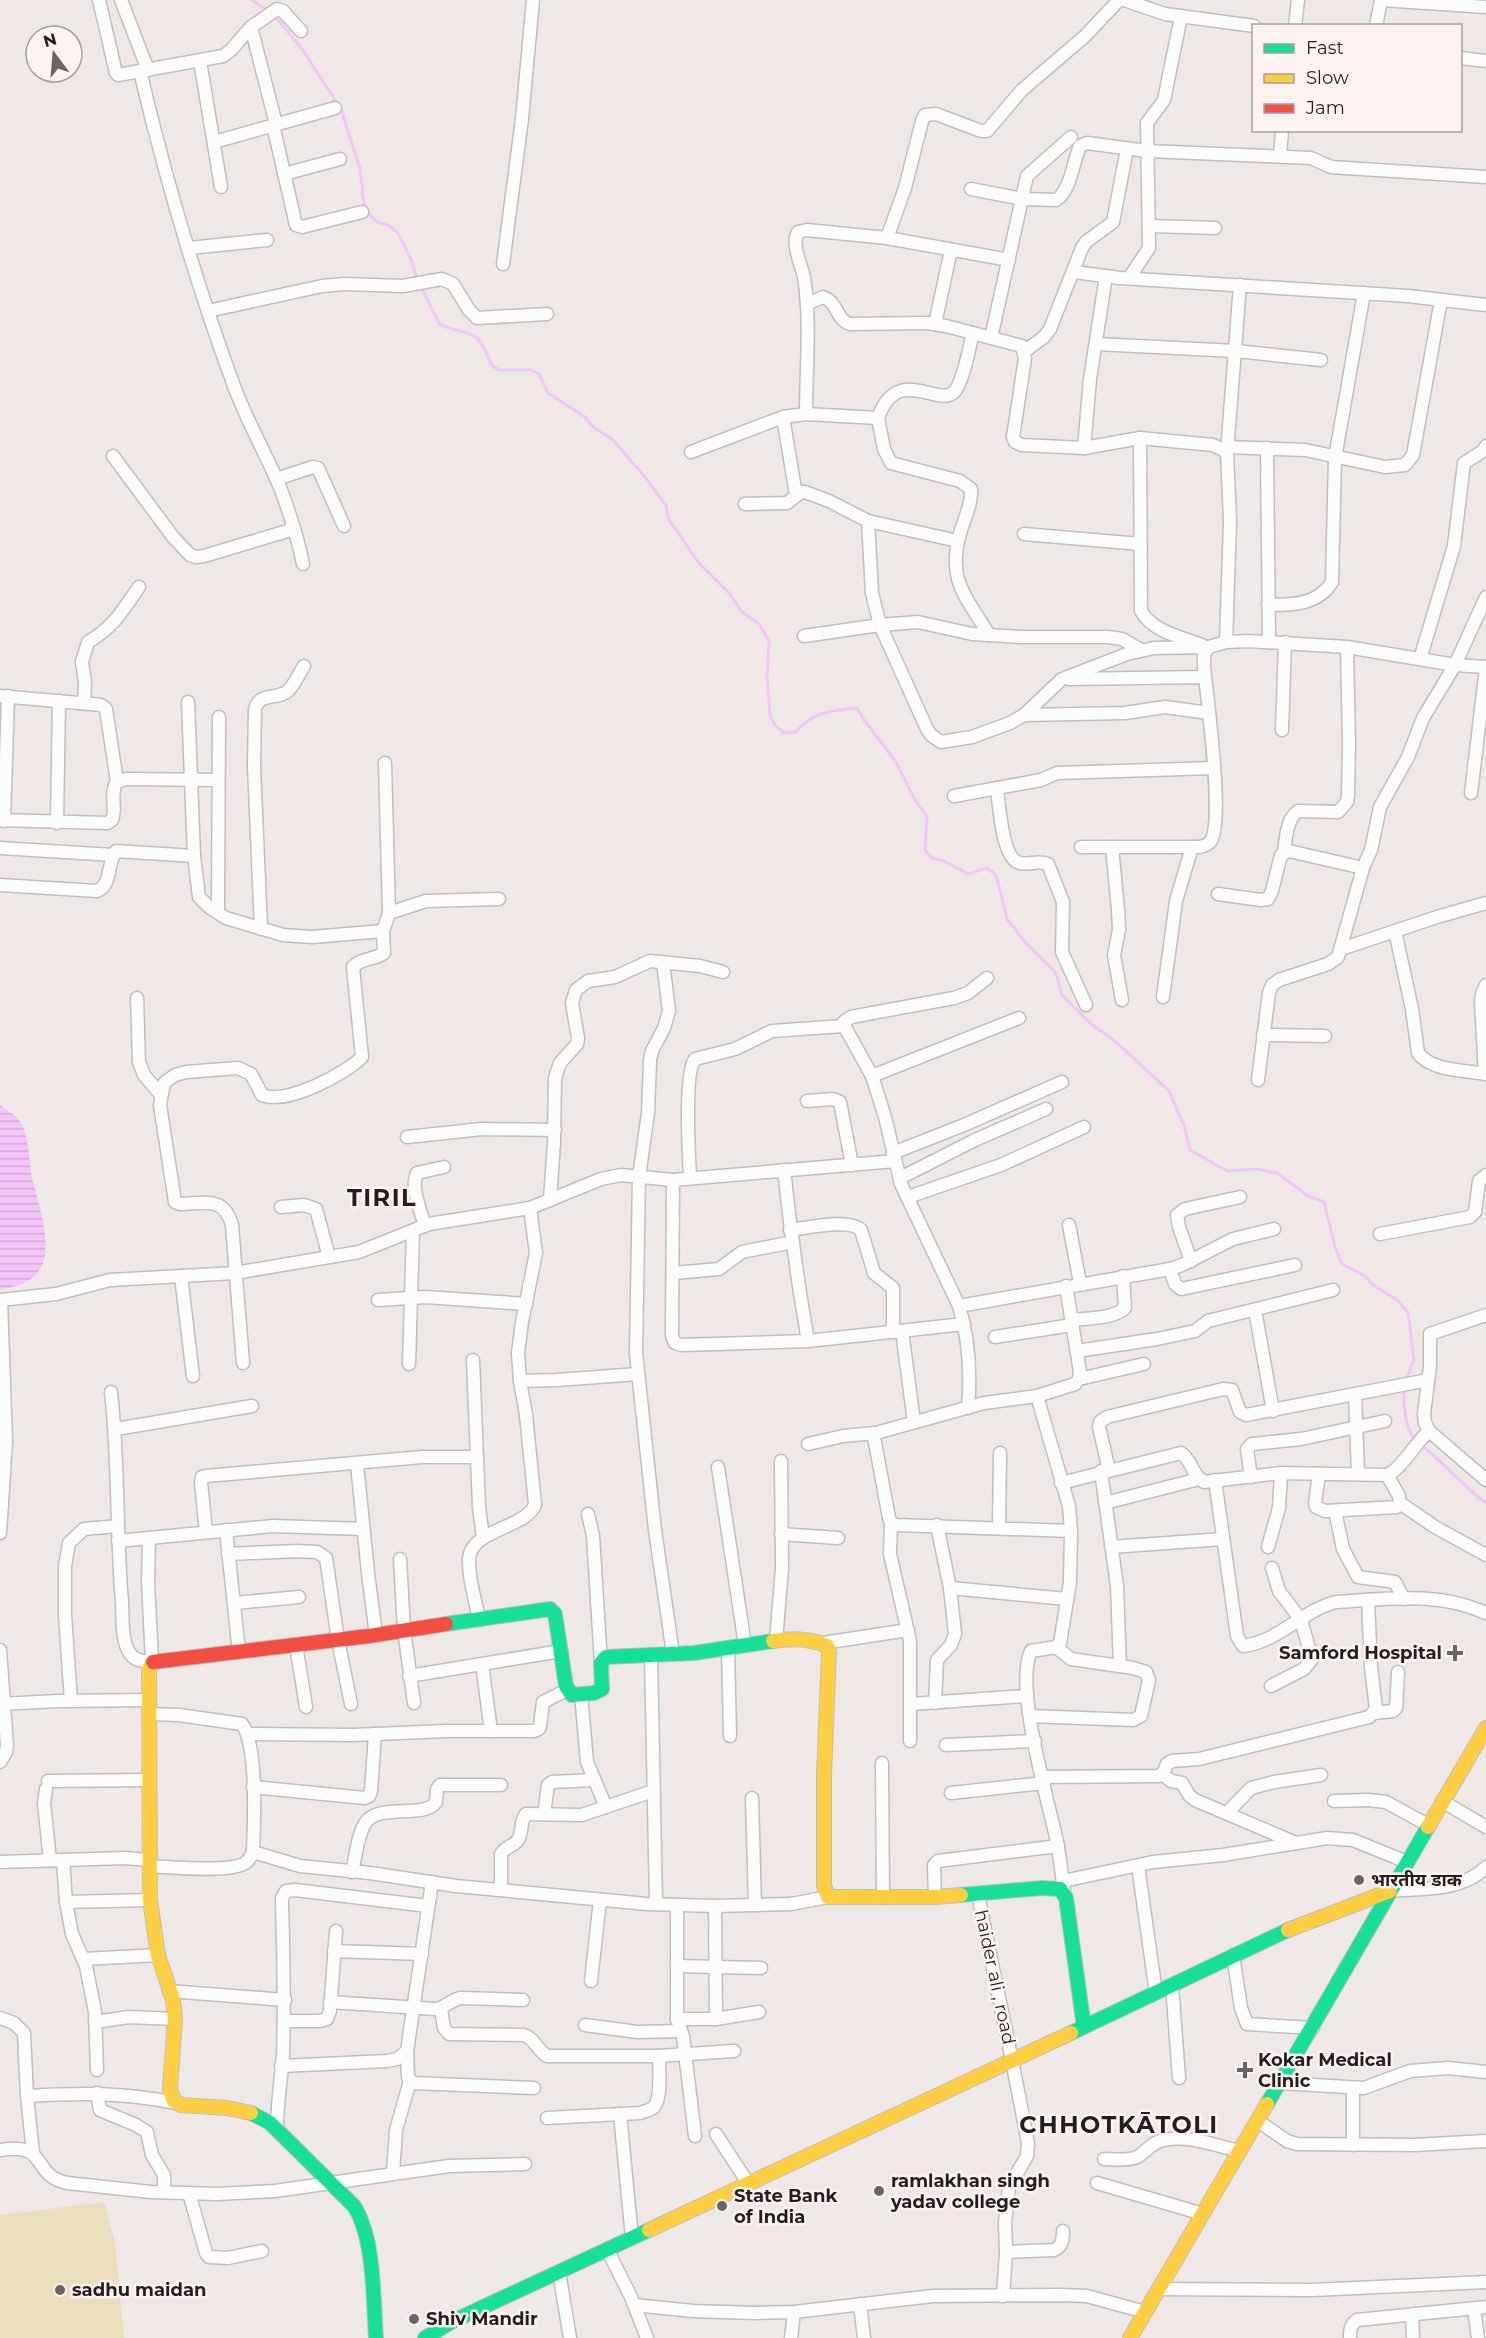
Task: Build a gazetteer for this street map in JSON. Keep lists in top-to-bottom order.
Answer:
{
  "streets": {
    "street": ["haider ali , road"]
  },
  "districts": ["TIRIL", "CHHOTKĀTOLI"],
  "places": {
    "health": ["Samford Hospital", "Kokar Medical Clinic"],
    "other": [
      "भारतीय डाक",
      "ramlakhan singh yadav college",
      "State Bank of India",
      "sadhu maidan",
      "Shiv Mandir"
    ]
  },
  "legend": ["Fast", "Slow", "Jam"],
  "north": "top"
}
